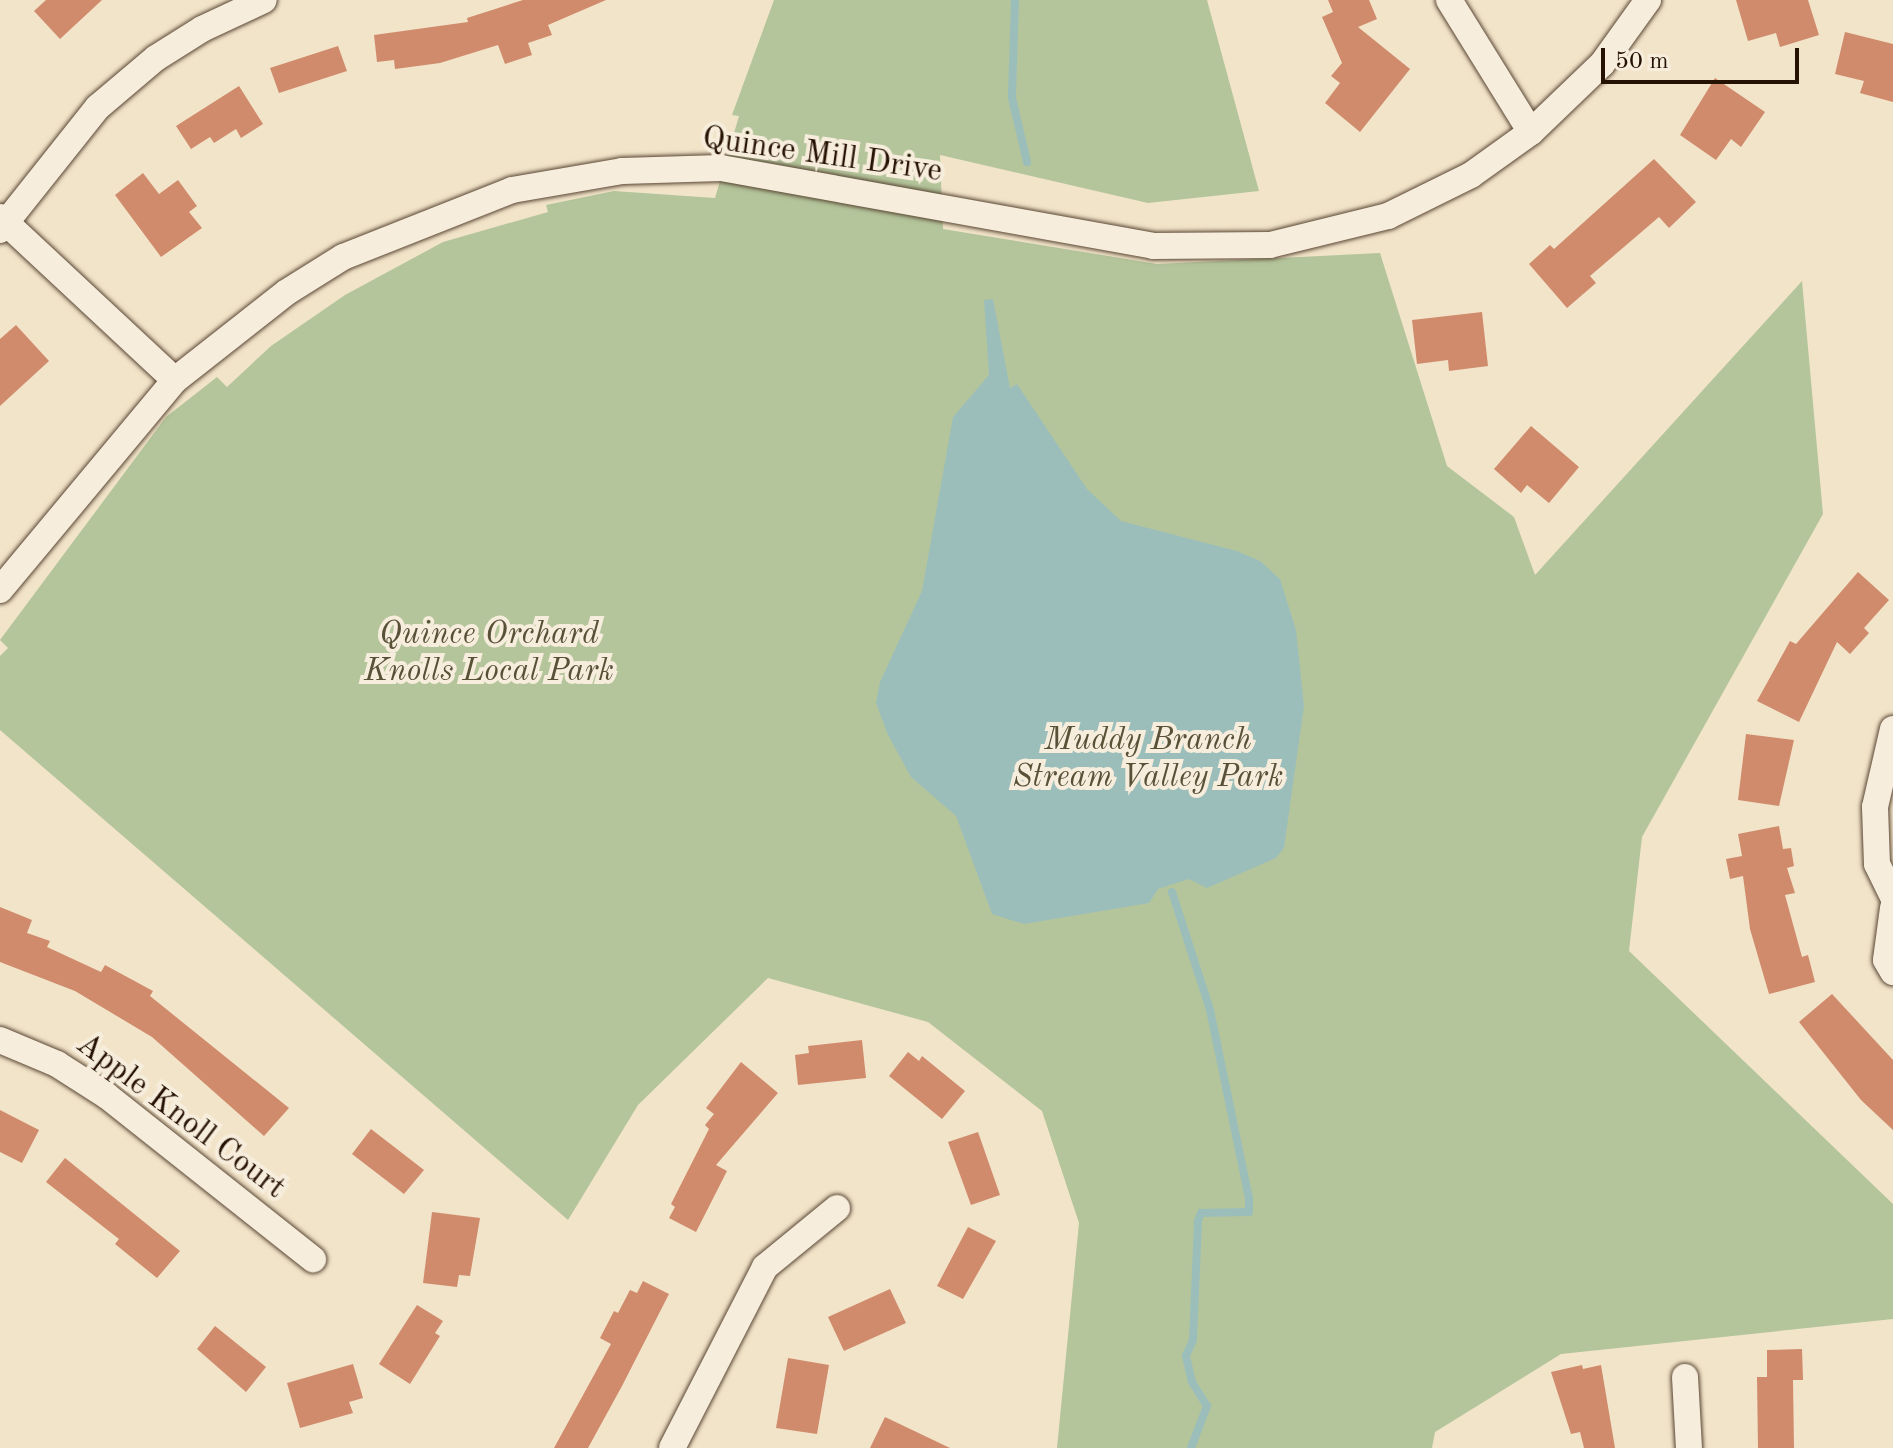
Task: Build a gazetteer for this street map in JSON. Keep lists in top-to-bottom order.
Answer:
{
  "streets": {
    "street": ["Quince Mill Drive", "Apple Knoll Court"]
  },
  "parks": ["Quince Orchard Knolls Local Park", "Muddy Branch Stream Valley Park"],
  "scale_bar": "50 m"
}
